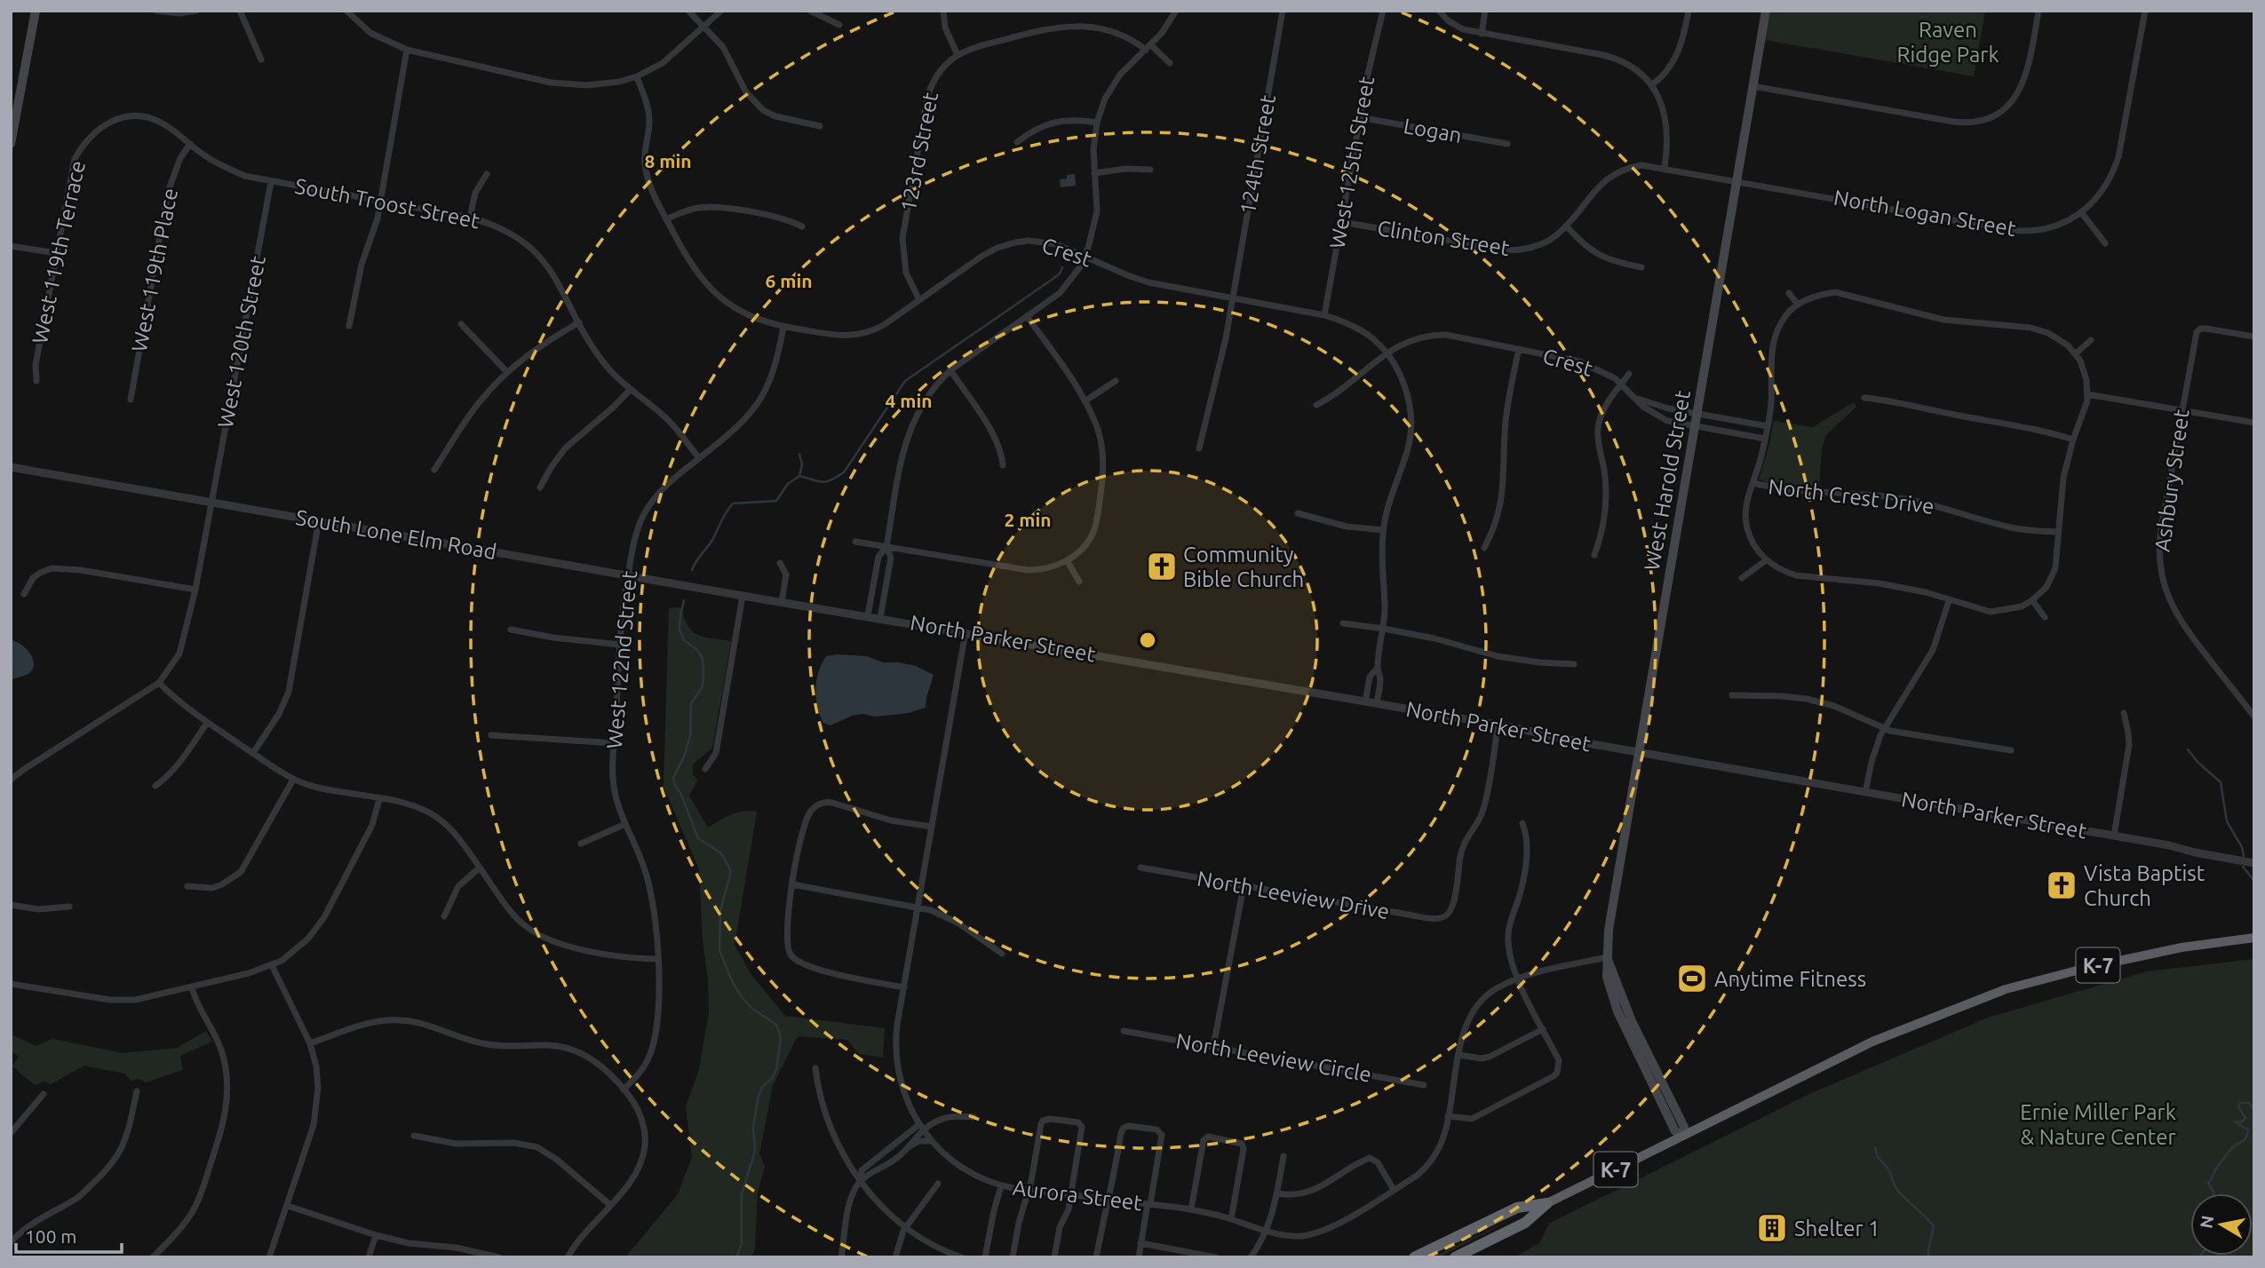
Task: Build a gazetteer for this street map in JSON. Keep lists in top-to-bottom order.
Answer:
{
  "streets": {
    "highway": ["K-7"],
    "main road": ["West Harold Street"],
    "street": [
      "Logan",
      "123rd Street",
      "124th Street",
      "West 125th Street",
      "South Troost Street",
      "North Logan Street",
      "Clinton Street",
      "West 119th Terrace",
      "Crest",
      "West 119th Place",
      "West 120th Street",
      "Ashbury Street",
      "North Crest Drive",
      "South Lone Elm Road",
      "North Parker Street",
      "West 122nd Street",
      "North Leeview Drive",
      "North Leeview Circle",
      "Aurora Street"
    ]
  },
  "crossings": [
    ["Logan", "West 125th Street"],
    ["123rd Street", "Crest"],
    ["124th Street", "Crest"],
    ["West 125th Street", "Clinton Street"],
    ["West 125th Street", "Crest"],
    ["South Troost Street", "West 119th Terrace"],
    ["South Troost Street", "West 119th Place"],
    ["South Troost Street", "West 120th Street"],
    ["South Troost Street", "West 122nd Street"],
    ["North Logan Street", "Clinton Street"],
    ["North Logan Street", "West Harold Street"],
    ["Clinton Street", "West Harold Street"],
    ["Crest", "West Harold Street"],
    ["Crest", "West 122nd Street"],
    ["West 120th Street", "South Lone Elm Road"],
    ["West Harold Street", "North Parker Street"],
    ["West Harold Street", "K-7"],
    ["West Harold Street", "Aurora Street"],
    ["South Lone Elm Road", "North Parker Street"],
    ["South Lone Elm Road", "West 122nd Street"],
    ["North Parker Street", "North Leeview Drive"],
    ["North Parker Street", "Aurora Street"]
  ],
  "parks": ["Raven Ridge Park", "Ernie Miller Park & Nature Center"],
  "places": {
    "church": ["Community Bible Church", "Vista Baptist Church"],
    "sports": ["Anytime Fitness"],
    "building": ["Shelter 1"]
  },
  "scale_bar": "100 m",
  "north": "left",
  "rings": [
    "8 min",
    "6 min",
    "4 min",
    "2 min"
  ]
}
